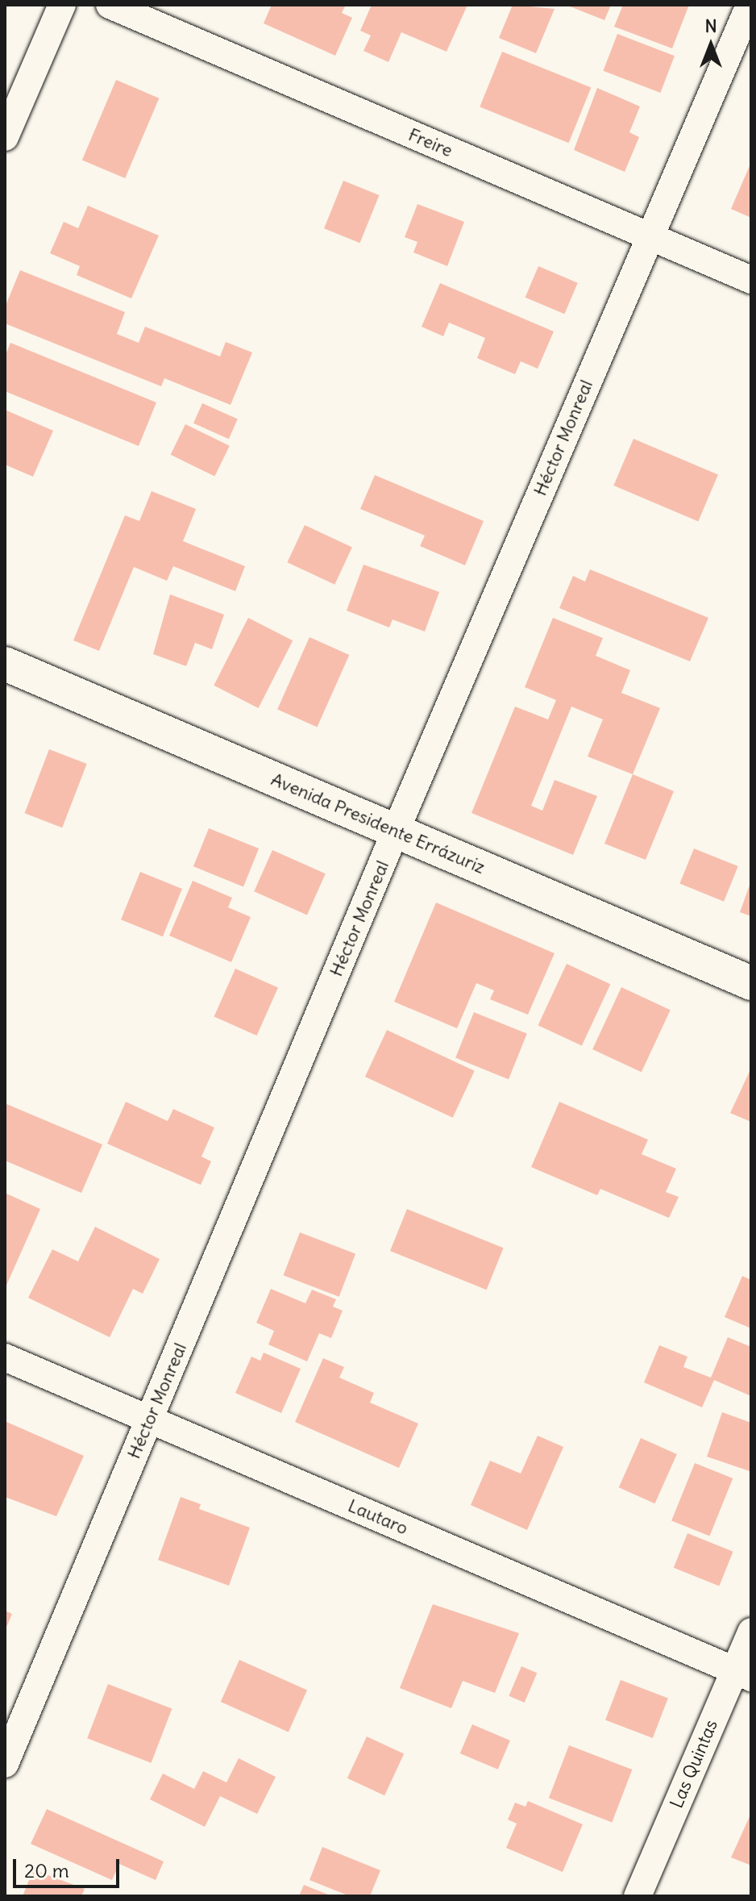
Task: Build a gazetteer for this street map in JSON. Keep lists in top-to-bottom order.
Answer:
{
  "streets": {
    "street": [
      "Freire",
      "Héctor Monreal",
      "Avenida Presidente Errázuriz",
      "Lautaro",
      "Las Quintas"
    ]
  },
  "crossings": [
    ["Freire", "Héctor Monreal"],
    ["Héctor Monreal", "Avenida Presidente Errázuriz"],
    ["Héctor Monreal", "Lautaro"],
    ["Lautaro", "Las Quintas"]
  ],
  "scale_bar": "20 m",
  "north": "top"
}
